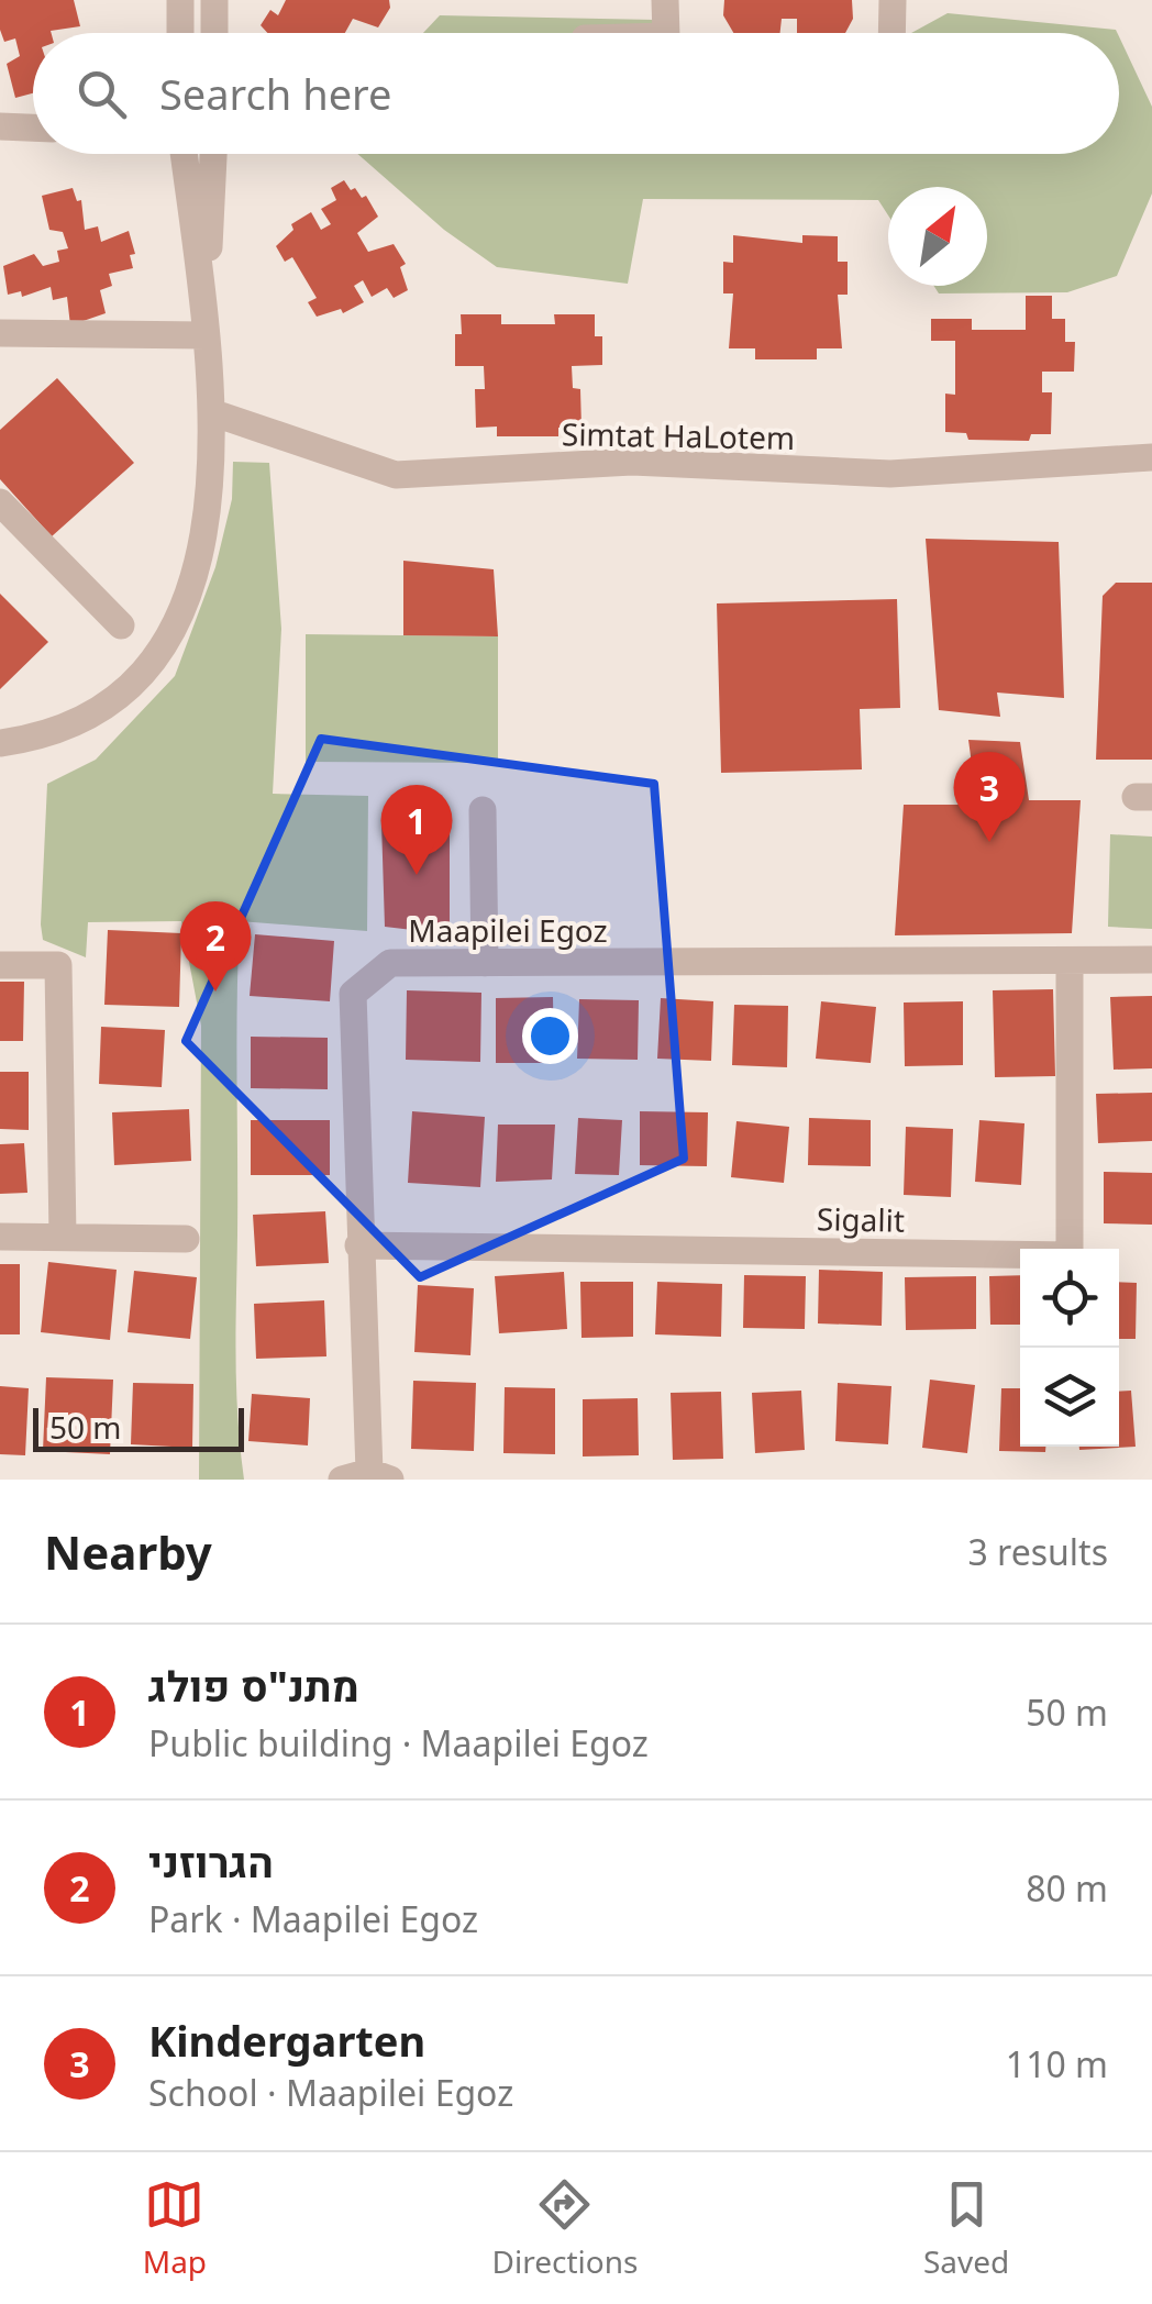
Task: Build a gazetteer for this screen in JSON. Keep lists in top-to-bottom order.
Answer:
{
  "streets": {
    "street": ["Simtat HaLotem", "Maapilei Egoz", "Sigalit"]
  },
  "crossings": [
    ["Maapilei Egoz", "Sigalit"]
  ],
  "scale_bar": "50 m",
  "north": "top right",
  "page": {
    "search": "Search here",
    "pins": ["3", "1", "2"],
    "scale": "50 m",
    "heading": ["Nearby", "3 results"],
    "list": [
      {
        "mark": "1",
        "name": "מתנ\"ס פולג",
        "note": "Public building · Maapilei Egoz",
        "value": "50 m"
      },
      {
        "mark": "2",
        "name": "הגרוזני",
        "note": "Park · Maapilei Egoz",
        "value": "80 m"
      },
      {
        "mark": "3",
        "name": "Kindergarten",
        "note": "School · Maapilei Egoz",
        "value": "110 m"
      }
    ],
    "nav": ["Map", "Directions", "Saved"]
  }
}
